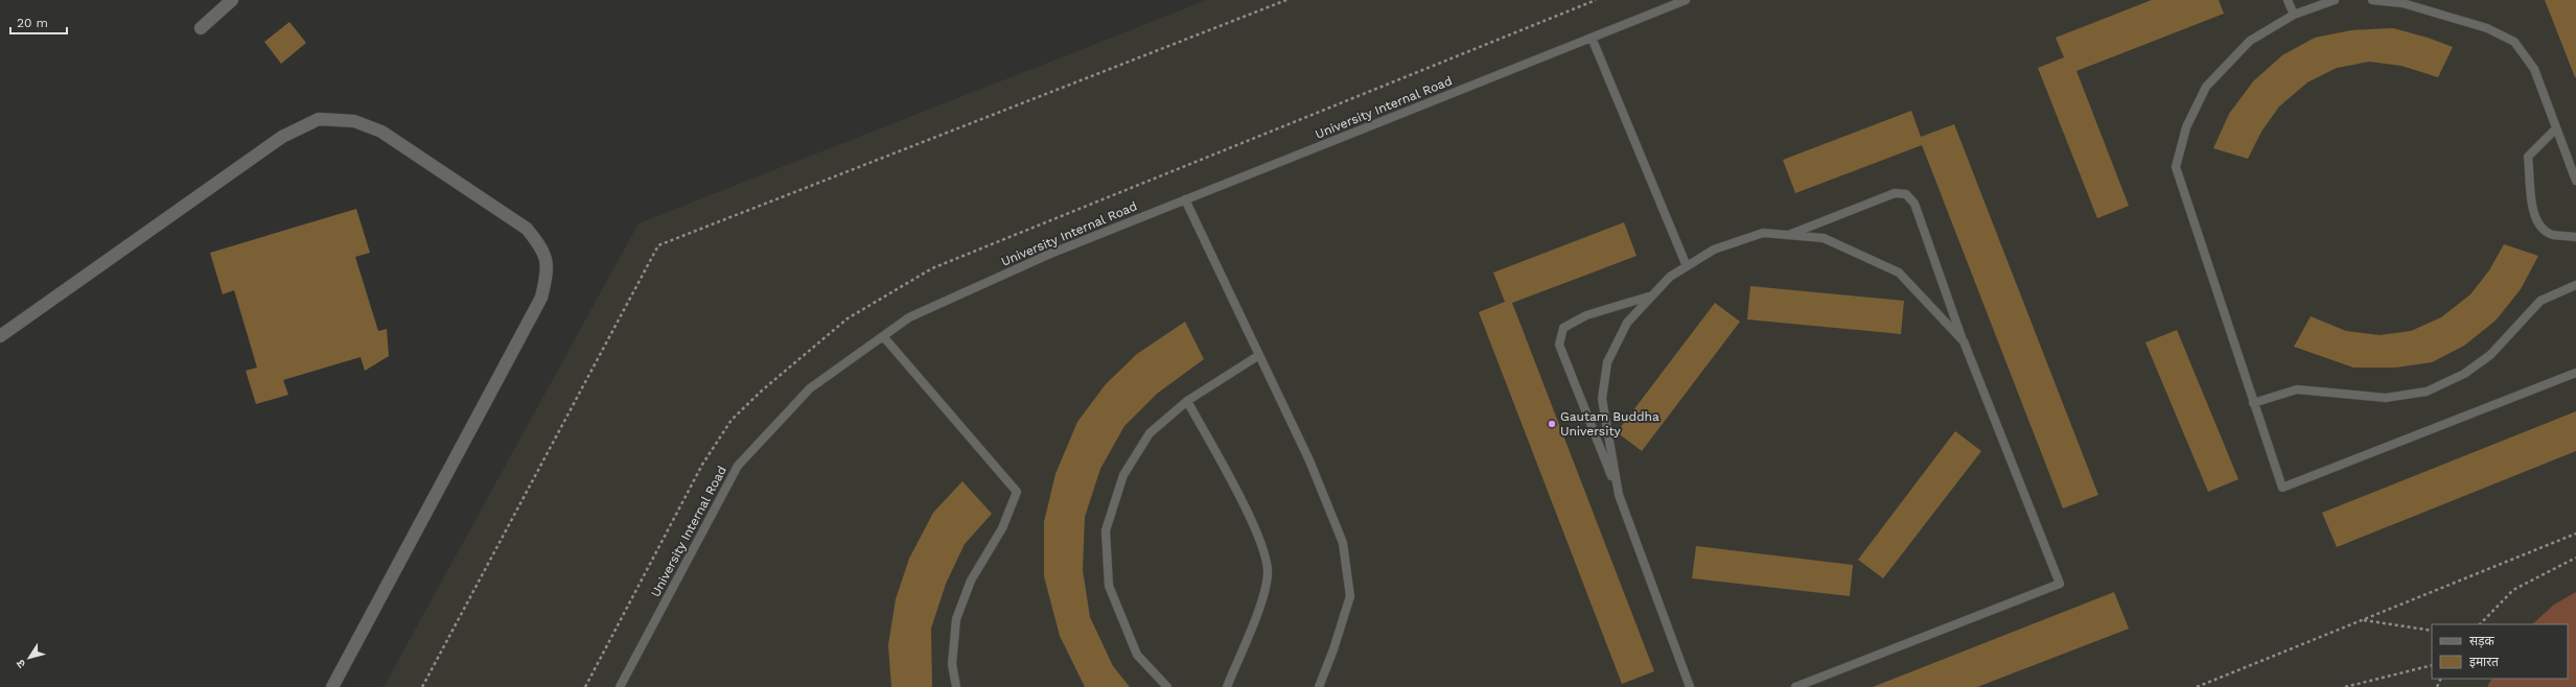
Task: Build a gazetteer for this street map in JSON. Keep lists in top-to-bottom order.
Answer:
{
  "streets": {
    "lane": ["University Internal Road"]
  },
  "places": ["Gautam Buddha University"],
  "legend": ["सड़क", "इमारत"],
  "scale_bar": "20 m",
  "north": "bottom left"
}
